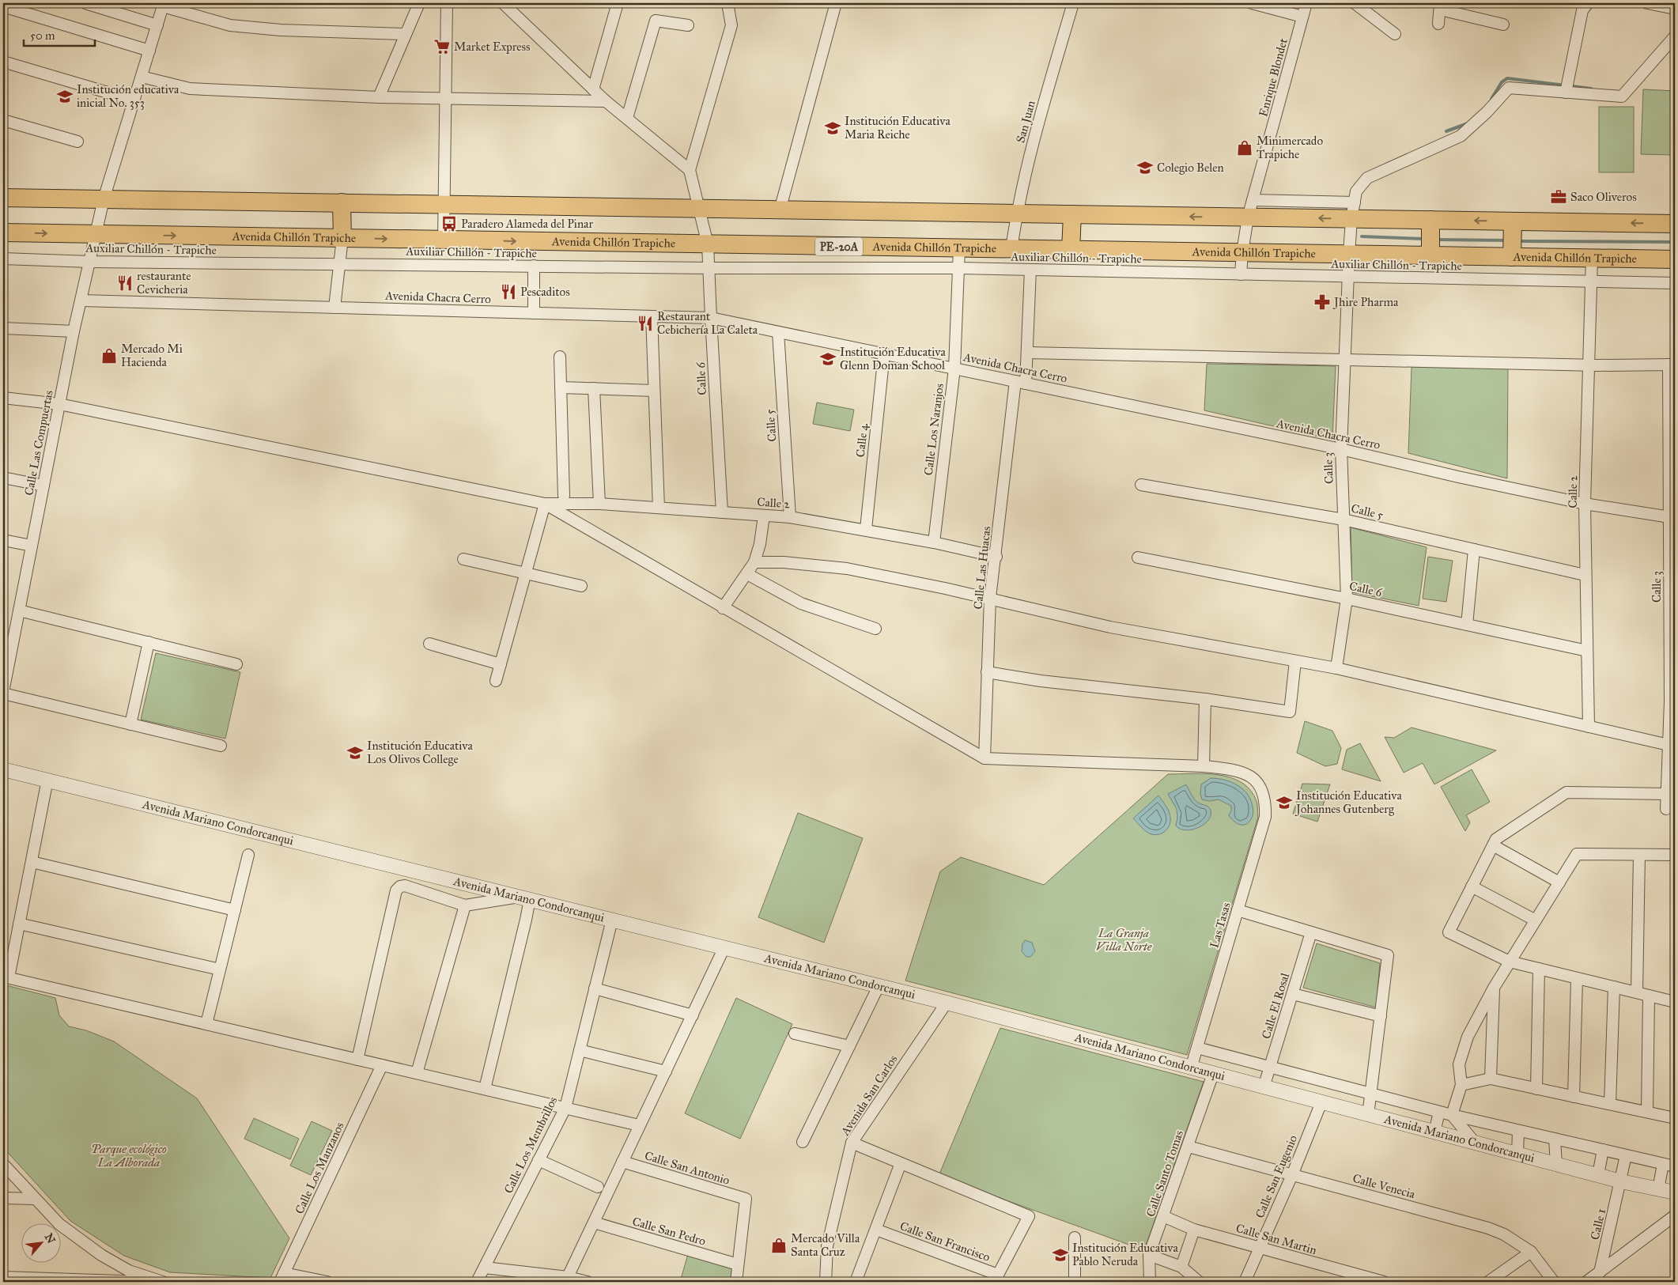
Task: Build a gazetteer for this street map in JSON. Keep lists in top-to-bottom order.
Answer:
{
  "streets": {
    "main road": ["Avenida Chillón Trapiche", "PE-20A"],
    "street": [
      "Enrique Blondet",
      "San Juan",
      "Auxiliar Chillón - Trapiche",
      "Avenida Chacra Cerro",
      "Calle 6",
      "Calle 5",
      "Calle Los Naranjos",
      "Calle 4",
      "Calle Las Compuertas",
      "Calle 3",
      "Calle 2",
      "Calle Las Huacas",
      "Avenida Mariano Condorcanqui",
      "Las Tasas",
      "Calle El Rosal",
      "Avenida San Carlos",
      "Calle Los Membrillos",
      "Calle Los Manzanos",
      "Calle San Antonio",
      "Calle Santo Tomas",
      "Calle San Eugenio",
      "Calle Venecia",
      "Calle 1",
      "Calle San Pedro",
      "Calle San Martin",
      "Calle San Francisco"
    ]
  },
  "crossings": [
    ["Enrique Blondet", "Avenida Chillón Trapiche"],
    ["Enrique Blondet", "Auxiliar Chillón - Trapiche"],
    ["San Juan", "Avenida Chillón Trapiche"],
    ["Avenida Chillón Trapiche", "Calle 6"],
    ["Avenida Chillón Trapiche", "Calle Los Naranjos"],
    ["Avenida Chillón Trapiche", "Calle Las Compuertas"],
    ["Avenida Chillón Trapiche", "Calle 3"],
    ["Avenida Chillón Trapiche", "Calle 2"],
    ["Auxiliar Chillón - Trapiche", "Calle 6"],
    ["Auxiliar Chillón - Trapiche", "Calle Los Naranjos"],
    ["Auxiliar Chillón - Trapiche", "Calle Las Compuertas"],
    ["Auxiliar Chillón - Trapiche", "Calle 3"],
    ["Auxiliar Chillón - Trapiche", "Calle 2"],
    ["Auxiliar Chillón - Trapiche", "Calle Las Huacas"],
    ["Avenida Chacra Cerro", "Calle 6"],
    ["Avenida Chacra Cerro", "Calle 5"],
    ["Avenida Chacra Cerro", "Calle Los Naranjos"],
    ["Avenida Chacra Cerro", "Calle 4"],
    ["Avenida Chacra Cerro", "Calle Las Compuertas"],
    ["Avenida Chacra Cerro", "Calle 3"],
    ["Avenida Chacra Cerro", "Calle 2"],
    ["Avenida Chacra Cerro", "Calle Las Huacas"],
    ["Calle 6", "Calle 3"],
    ["Calle 6", "Calle 2"],
    ["Calle 5", "Calle 3"],
    ["Calle 5", "Calle 2"],
    ["Calle Los Naranjos", "Calle 2"],
    ["Calle 4", "Calle 2"],
    ["Calle 2", "Calle Las Huacas"],
    ["Avenida Mariano Condorcanqui", "Las Tasas"],
    ["Avenida Mariano Condorcanqui", "Calle El Rosal"],
    ["Avenida Mariano Condorcanqui", "Avenida San Carlos"],
    ["Avenida Mariano Condorcanqui", "Calle Los Membrillos"],
    ["Avenida Mariano Condorcanqui", "Calle Santo Tomas"],
    ["Avenida Mariano Condorcanqui", "Calle San Eugenio"],
    ["Avenida Mariano Condorcanqui", "Calle 1"],
    ["Calle San Antonio", "Calle San Pedro"],
    ["Calle Santo Tomas", "Calle Venecia"],
    ["Calle Santo Tomas", "Calle San Martin"],
    ["Calle San Eugenio", "Calle Venecia"],
    ["Calle San Eugenio", "Calle San Martin"]
  ],
  "parks": ["La Granja Villa Norte", "Parque ecológico La Alborada"],
  "places": {
    "supermarket": ["Market Express"],
    "school or university": [
      "Institución educativa inicial No. 353",
      "Institución Educativa Maria Reiche",
      "Colegio Belen",
      "Institución Educativa Glenn Doman School",
      "Institución Educativa Los Olivos College",
      "Institución Educativa Johannes Gutenberg",
      "Institución Educativa Pablo Neruda"
    ],
    "shop": ["Minimercado Trapiche", "Mercado Mi Hacienda", "Mercado Villa Santa Cruz"],
    "office": ["Saco Oliveros"],
    "bus stop": ["Paradero Alameda del Pinar"],
    "restaurant": ["restaurante Cevicheria", "Pescaditos", "Restaurant Cebichería La Caleta"],
    "pharmacy": ["Jhire Pharma"]
  },
  "scale_bar": "50 m",
  "north": "top right"
}
